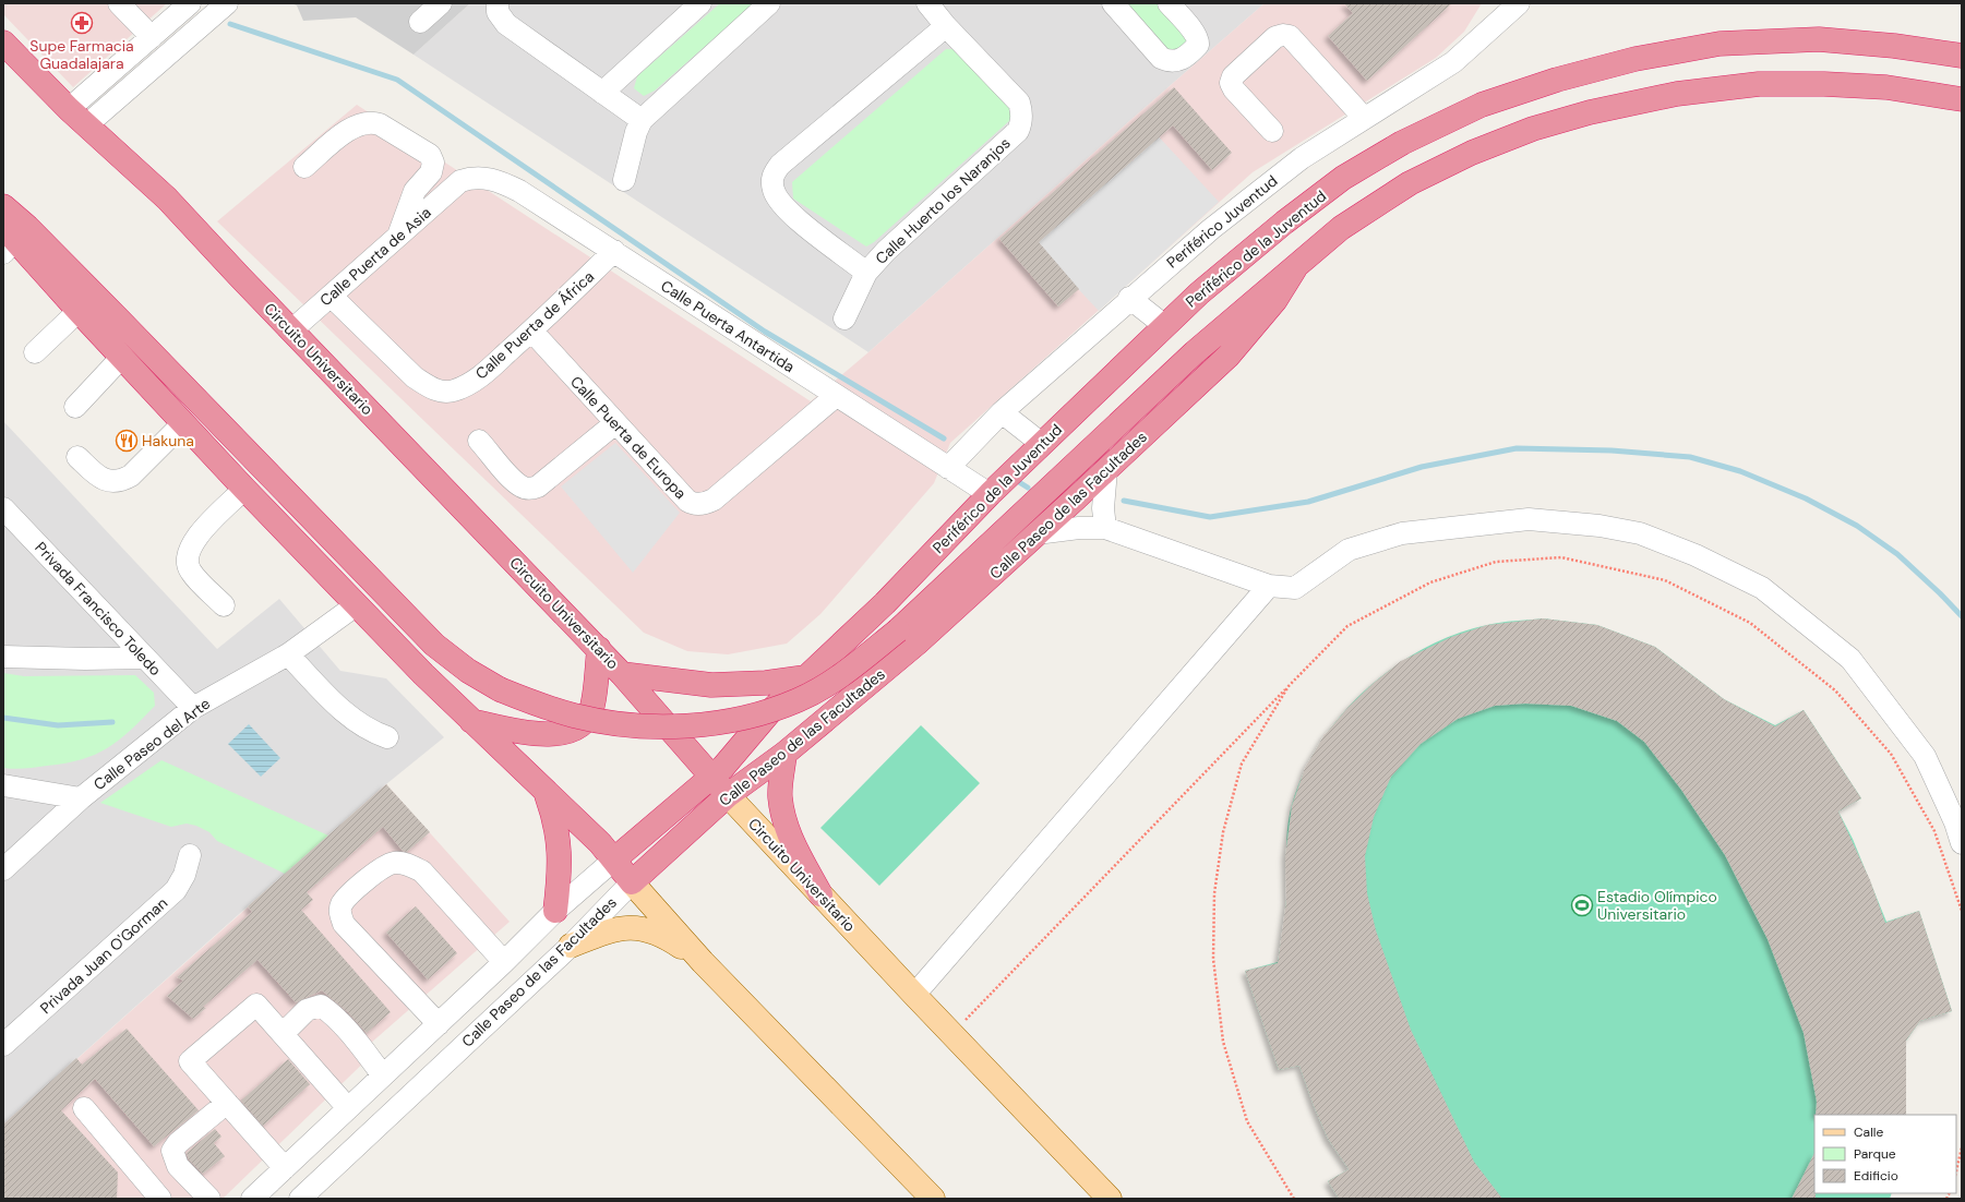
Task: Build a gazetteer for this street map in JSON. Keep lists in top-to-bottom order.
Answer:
{
  "streets": {
    "highway": ["Periférico de la Juventud", "Circuito Universitario", "Calle Paseo de las Facultades"],
    "street": [
      "Calle Huerto los Naranjos",
      "Periférico Juventud",
      "Calle Puerta de Asia",
      "Calle Puerta de África",
      "Calle Puerta Antartida",
      "Calle Puerta de Europa",
      "Privada Francisco Toledo",
      "Calle Paseo del Arte",
      "Privada Juan O'Gorman"
    ]
  },
  "crossings": [
    ["Periférico Juventud", "Calle Puerta Antartida"],
    ["Periférico de la Juventud", "Calle Puerta Antartida"],
    ["Periférico de la Juventud", "Circuito Universitario"],
    ["Periférico de la Juventud", "Calle Paseo de las Facultades"],
    ["Calle Puerta de Asia", "Calle Puerta de África"],
    ["Calle Puerta de Asia", "Calle Puerta Antartida"],
    ["Calle Puerta de Asia", "Circuito Universitario"],
    ["Calle Puerta de África", "Calle Puerta Antartida"],
    ["Calle Puerta de África", "Calle Puerta de Europa"],
    ["Calle Puerta Antartida", "Calle Puerta de Europa"],
    ["Circuito Universitario", "Calle Paseo de las Facultades"],
    ["Privada Francisco Toledo", "Calle Paseo del Arte"]
  ],
  "places": {
    "pharmacy": ["Supe Farmacia Guadalajara"],
    "restaurant": ["Hakuna"],
    "sports": ["Estadio Olímpico Universitario"]
  },
  "legend": ["Calle", "Parque", "Edificio"]
}
